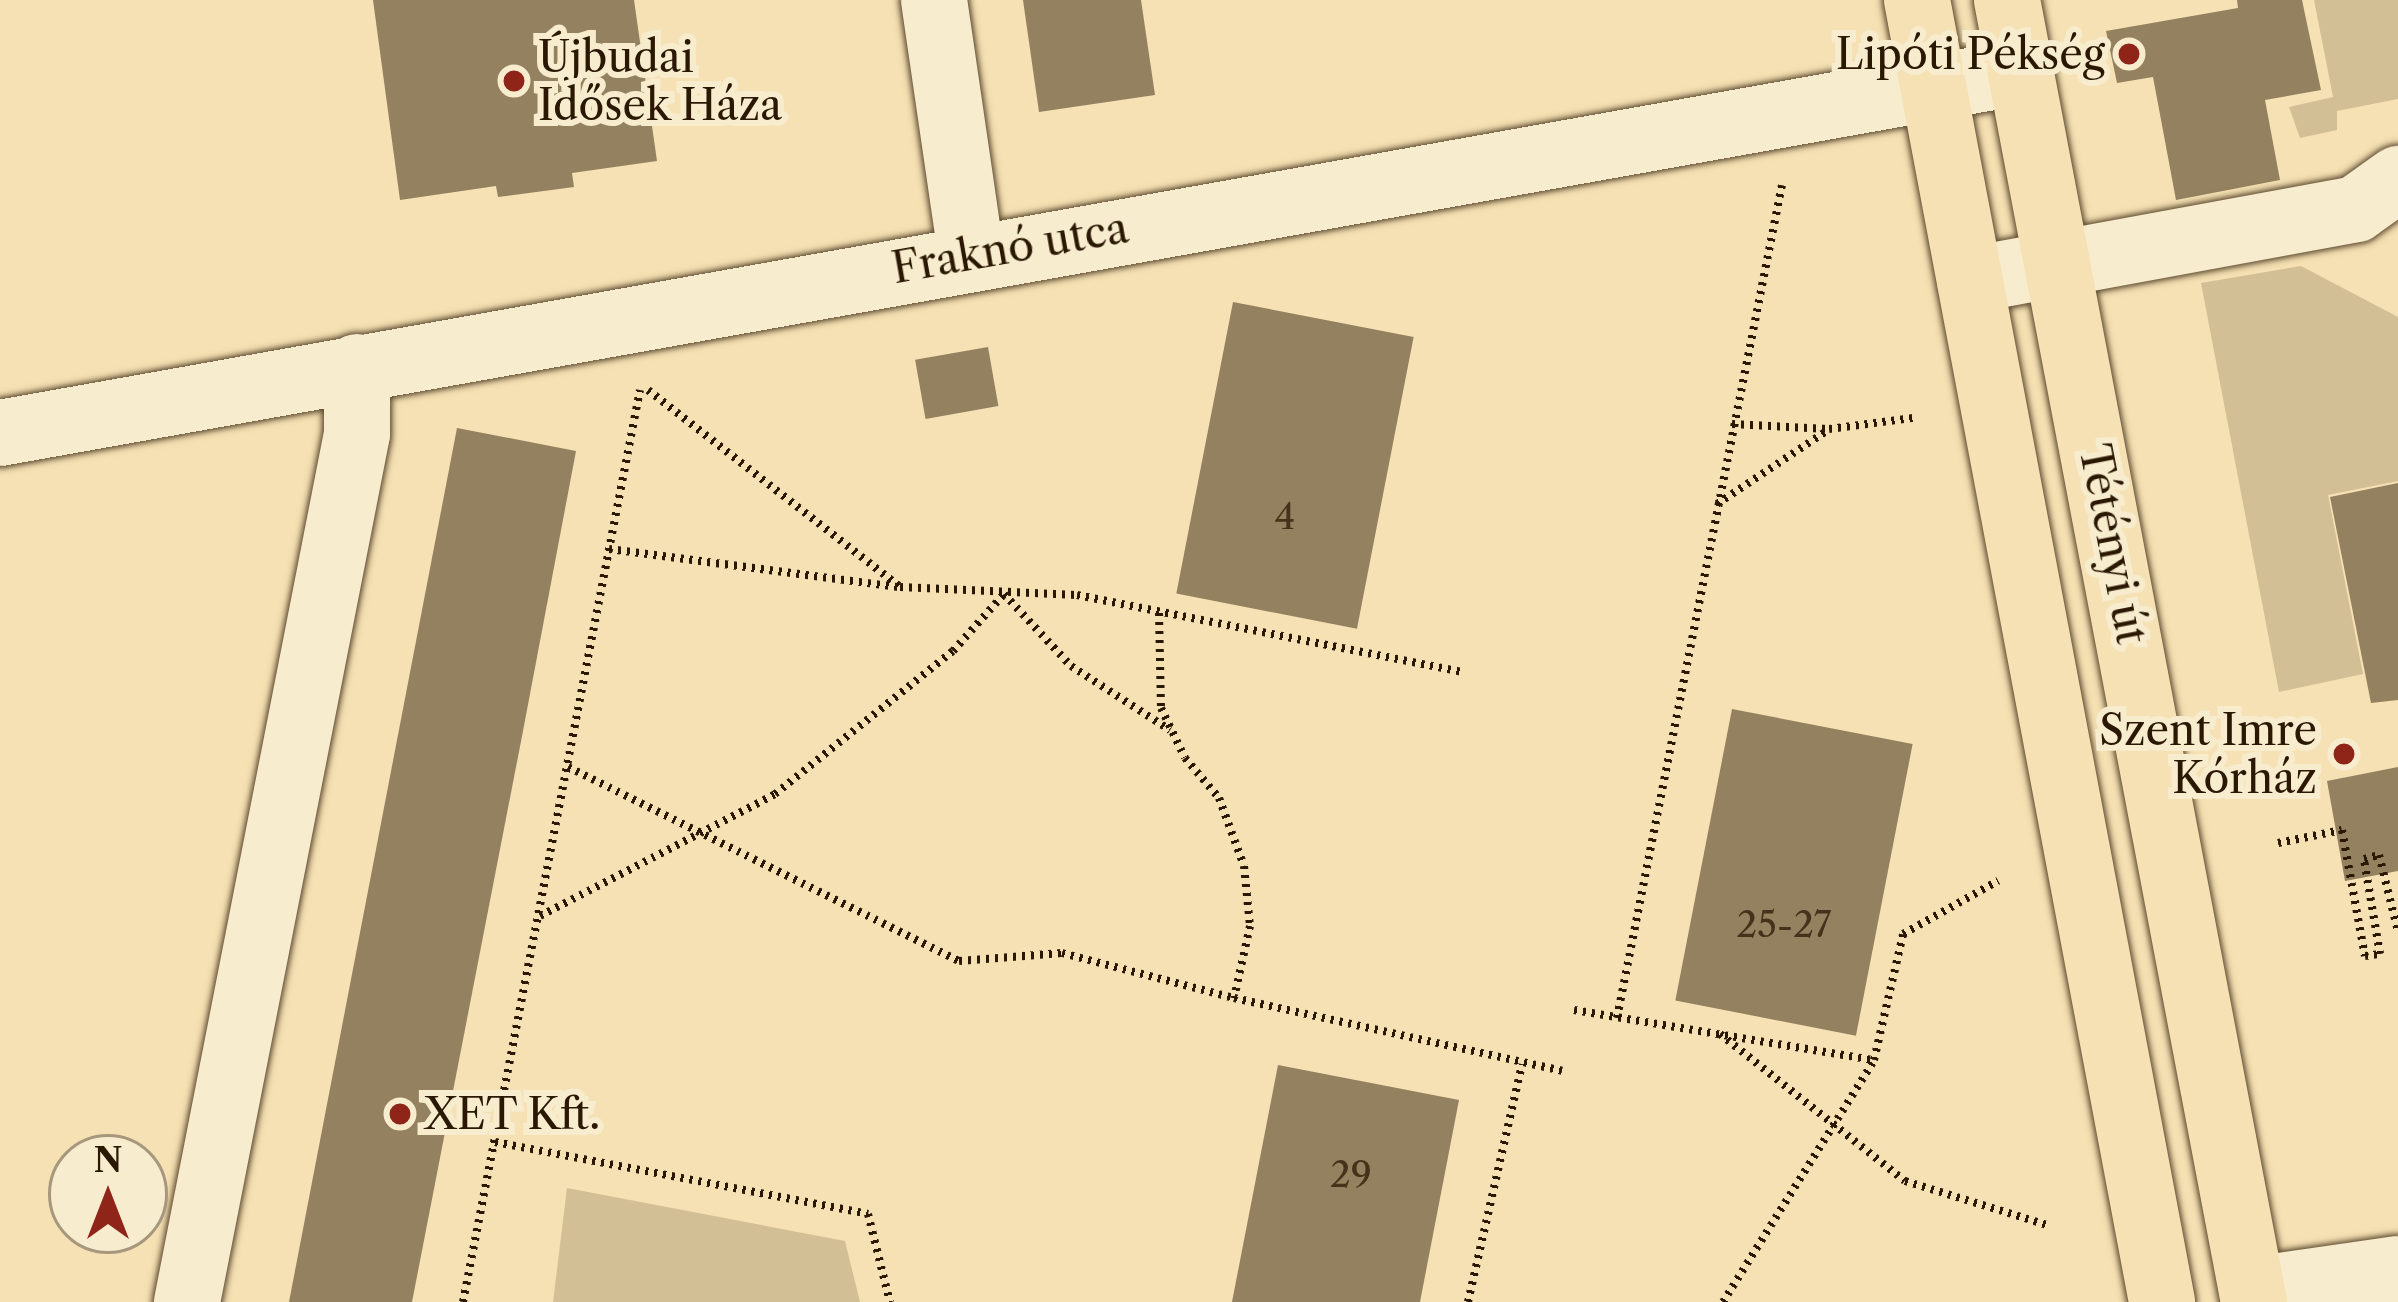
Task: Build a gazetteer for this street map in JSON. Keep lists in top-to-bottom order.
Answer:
{
  "streets": {
    "main road": ["Tétényi út"],
    "street": ["Fraknó utca"]
  },
  "crossings": [
    ["Fraknó utca", "Tétényi út"]
  ],
  "places": [
    "Lipóti Pékség",
    "Újbudai Idősek Háza",
    "Szent Imre Kórház",
    "XET Kft."
  ],
  "house_numbers": ["4", "25-27", "29"],
  "north": "top"
}
